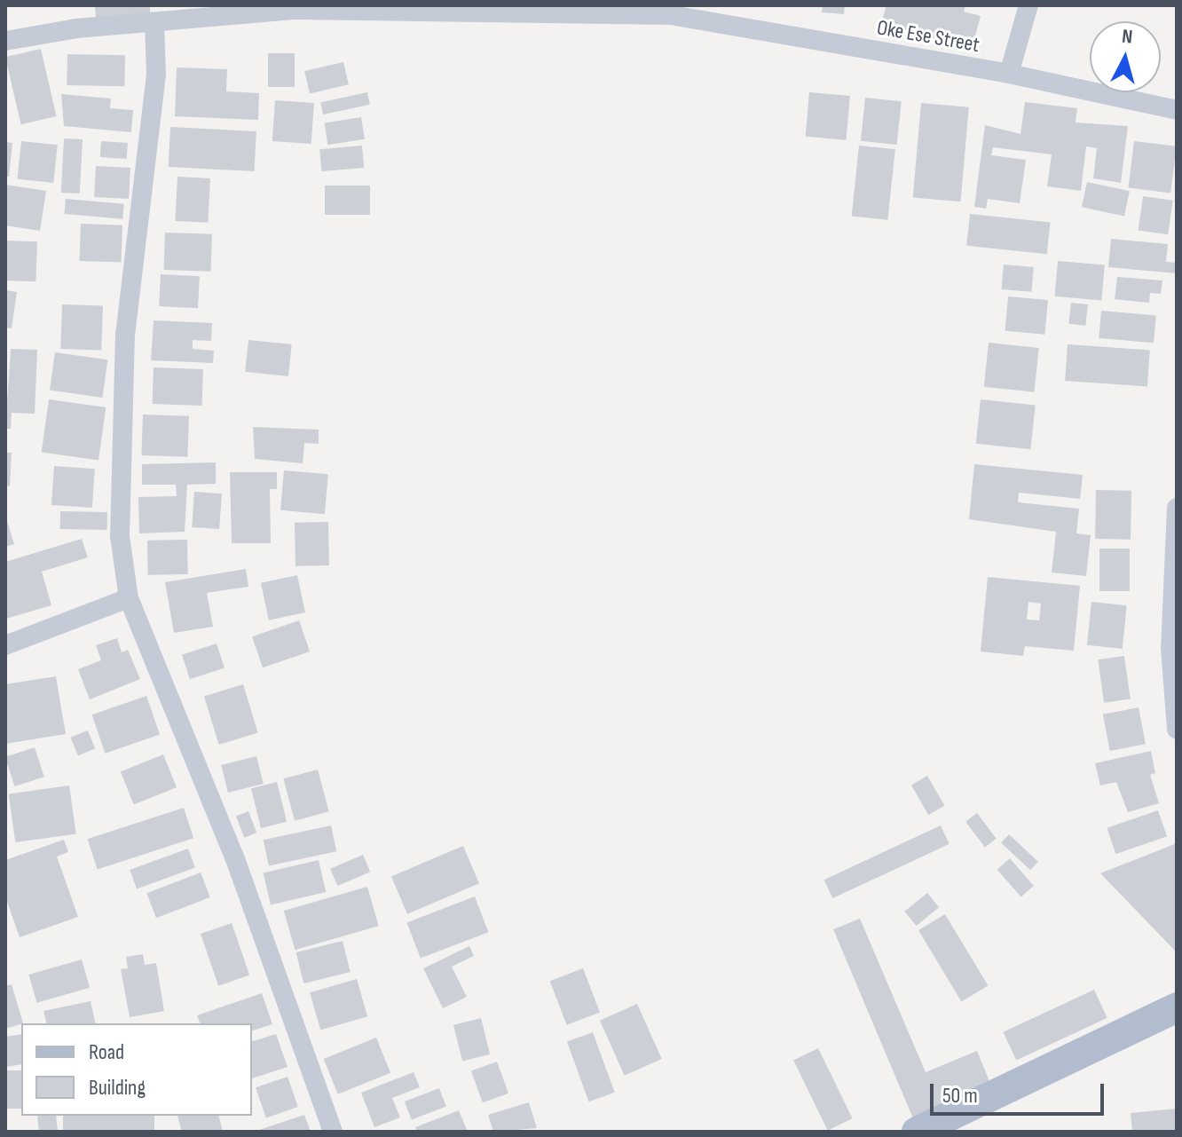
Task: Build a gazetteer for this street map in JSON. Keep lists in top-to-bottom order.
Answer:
{
  "streets": {
    "street": ["Oke Ese Street"]
  },
  "legend": ["Road", "Building"],
  "scale_bar": "50 m",
  "north": "top"
}
